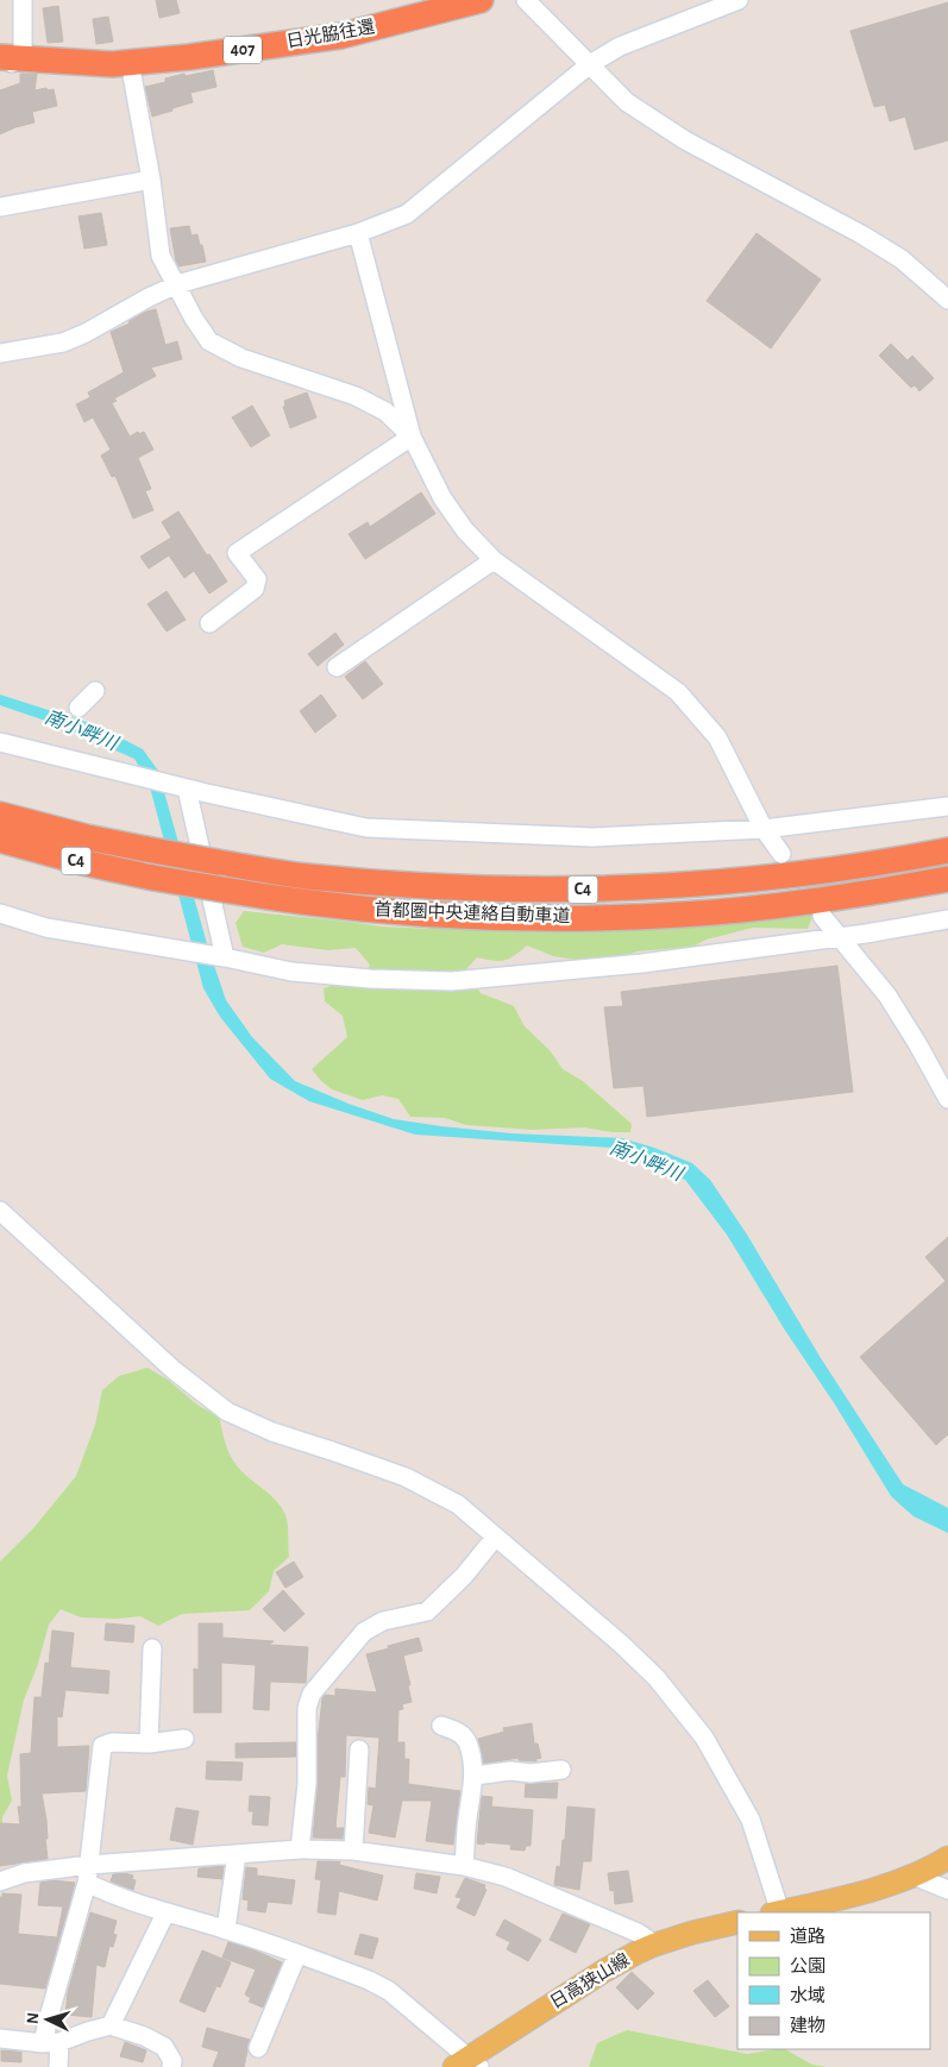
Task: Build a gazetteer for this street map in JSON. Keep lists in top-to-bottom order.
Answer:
{
  "streets": {
    "highway": [
      "日光脇往還",
      "407",
      "C4",
      "首都圏中央連絡自動車道"
    ],
    "main road": ["日高狭山線"]
  },
  "water": ["南小畔川"],
  "legend": [
    "道路",
    "公園",
    "水域",
    "建物"
  ],
  "north": "left"
}
